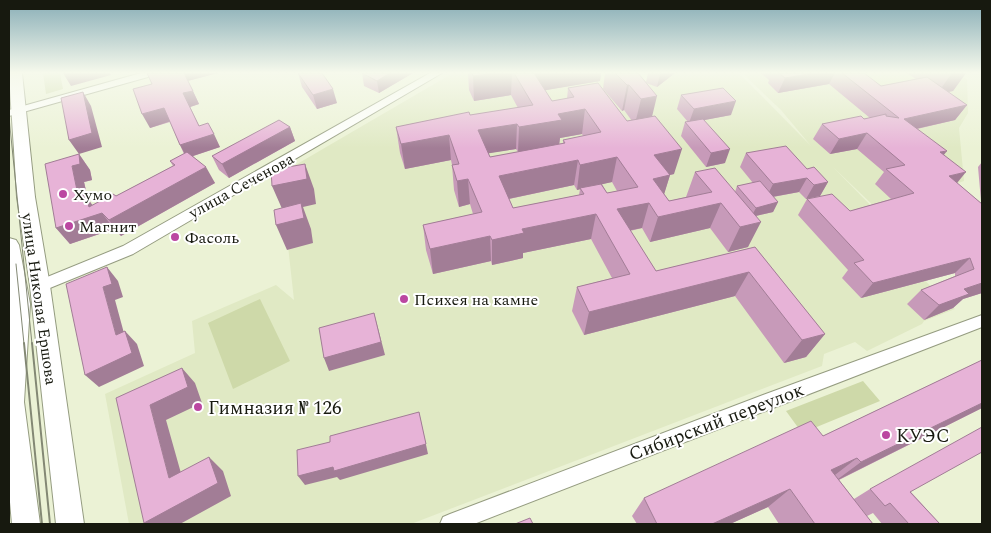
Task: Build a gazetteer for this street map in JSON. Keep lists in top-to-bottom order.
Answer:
{
  "streets": {
    "main road": ["улица Николая Ершова"],
    "street": ["улица Сеченова", "Сибирский переулок"]
  },
  "crossings": [
    ["улица Сеченова", "улица Николая Ершова"]
  ],
  "places": [
    "Хумо",
    "Магнит",
    "Фасоль",
    "Психея на камне",
    "Гимназия № 126",
    "КУЭС"
  ]
}
